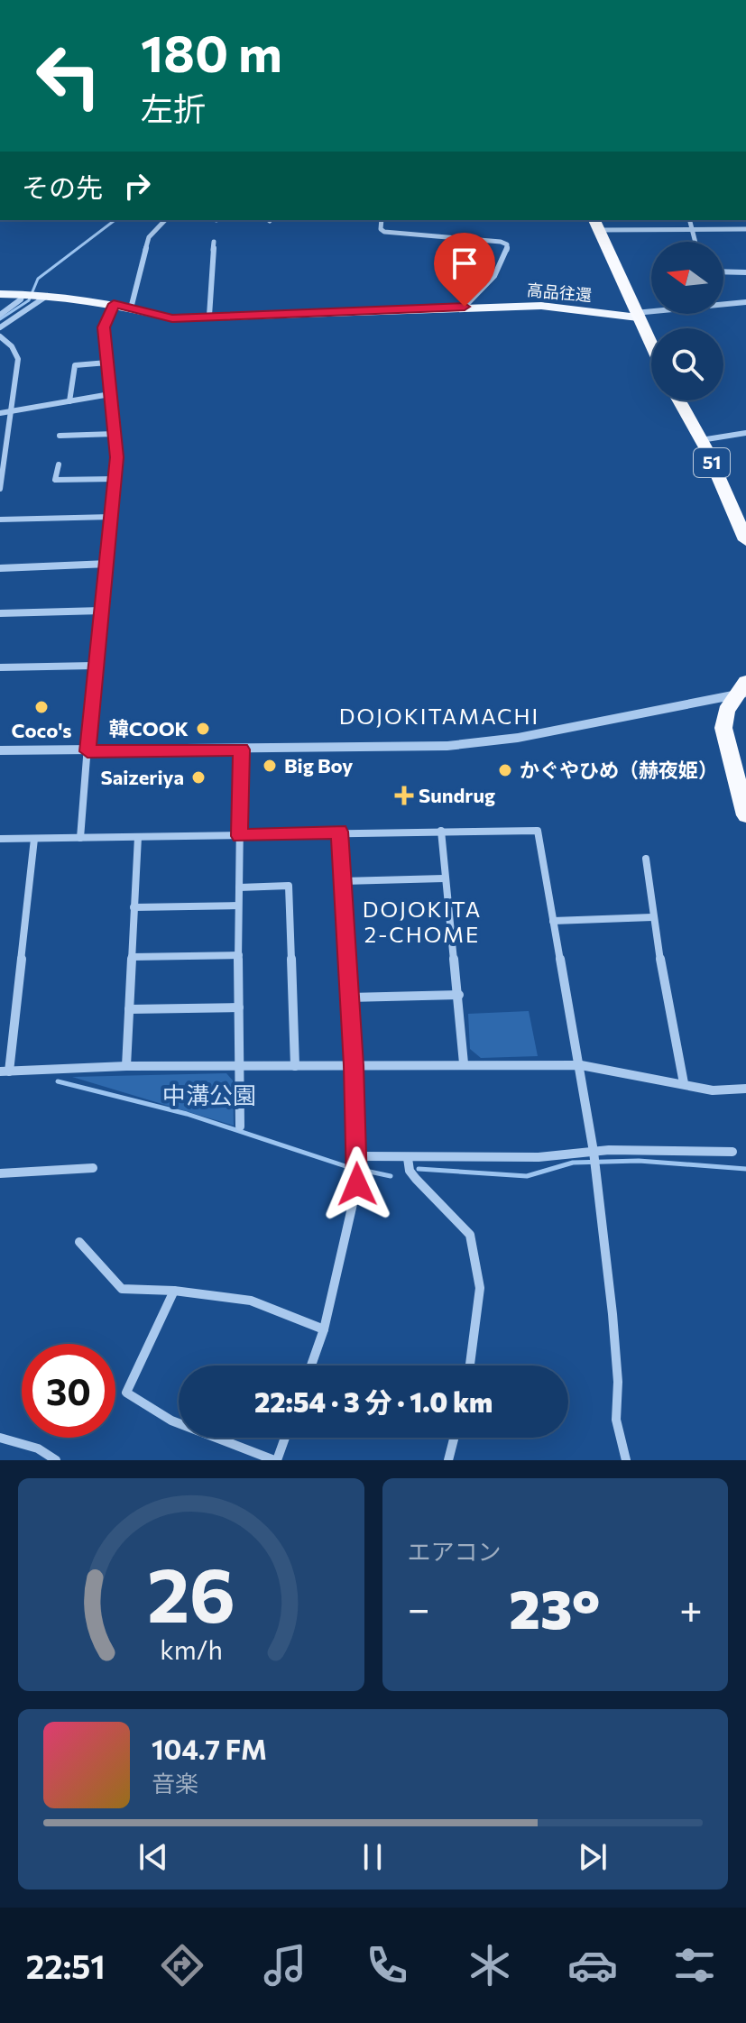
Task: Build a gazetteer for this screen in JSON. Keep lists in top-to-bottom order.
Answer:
{
  "streets": {
    "highway": ["51"],
    "main road": ["高品往還"]
  },
  "districts": ["DOJOKITAMACHI", "DOJOKITA 2-CHOME"],
  "parks": ["中溝公園"],
  "places": {
    "other": [
      "Coco's",
      "韓COOK",
      "Big Boy",
      "かぐやひめ（赫夜姫）",
      "Saizeriya"
    ],
    "health": ["Sundrug"]
  },
  "north": "left",
  "page": {
    "turn": ["180 m", "左折"],
    "then": "その先",
    "limit": "30",
    "trip": "22:54 · 3 分 · 1.0 km",
    "tile": "エアコン",
    "heat": ["−", "23°", "+"],
    "song": ["104.7 FM", "音楽"],
    "tabs": "22:51",
    "gauge": ["26", "km/h"]
  }
}
